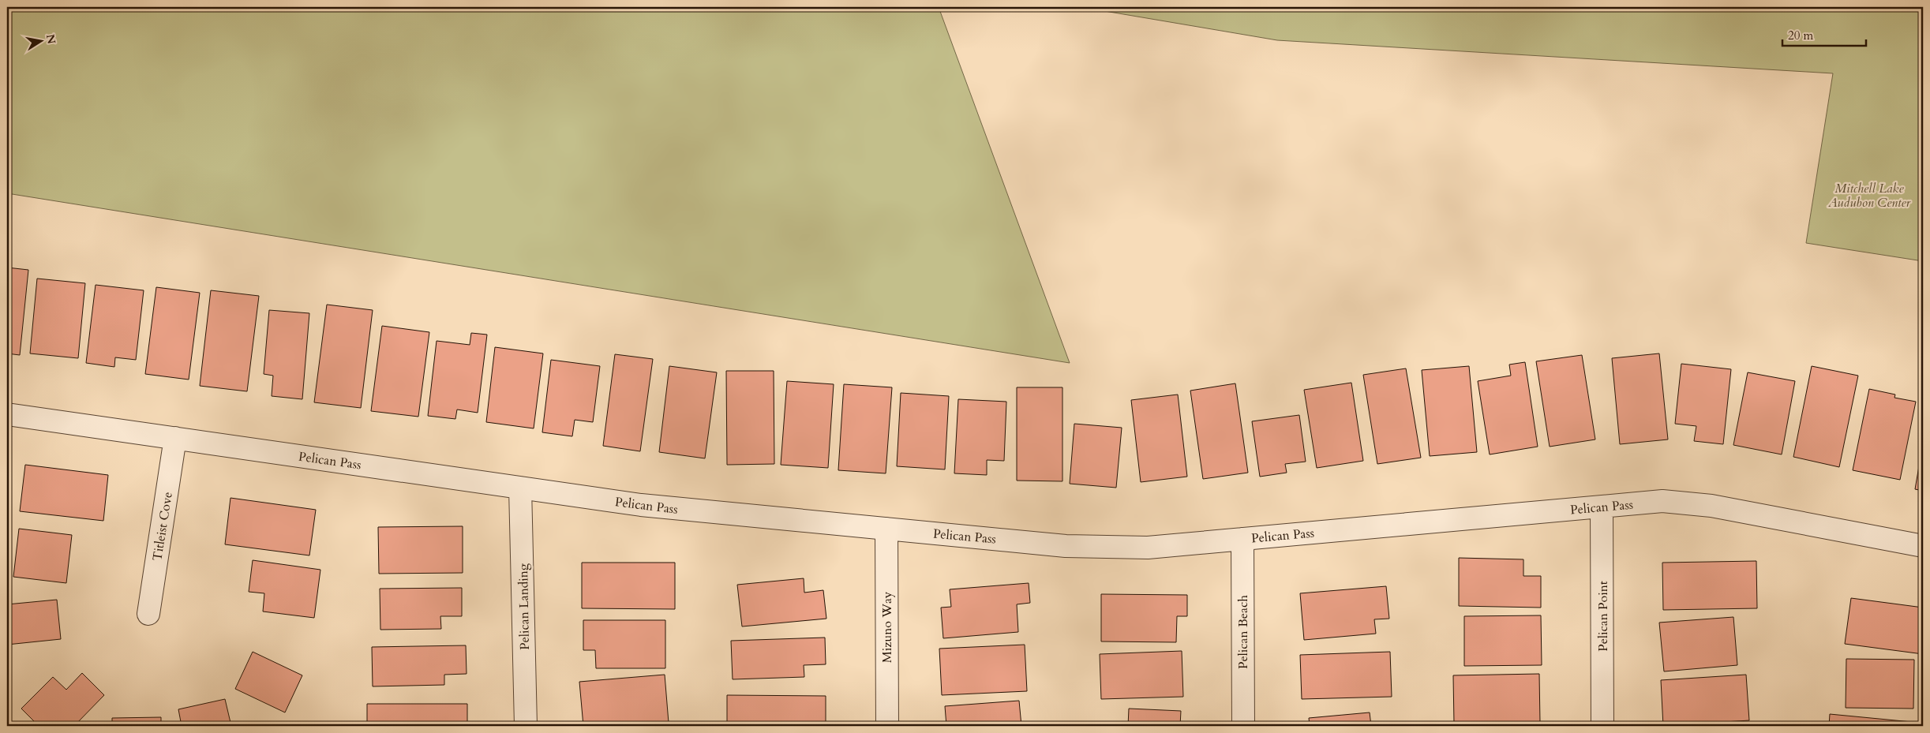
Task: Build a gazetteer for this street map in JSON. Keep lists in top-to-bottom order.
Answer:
{
  "streets": {
    "street": [
      "Pelican Pass",
      "Titleist Cove",
      "Pelican Landing",
      "Pelican Point",
      "Mizuno Way",
      "Pelican Beach"
    ]
  },
  "crossings": [
    ["Pelican Pass", "Titleist Cove"],
    ["Pelican Pass", "Pelican Landing"],
    ["Pelican Pass", "Pelican Point"],
    ["Pelican Pass", "Mizuno Way"],
    ["Pelican Pass", "Pelican Beach"]
  ],
  "parks": ["Mitchell Lake Audubon Center"],
  "scale_bar": "20 m",
  "north": "right"
}
